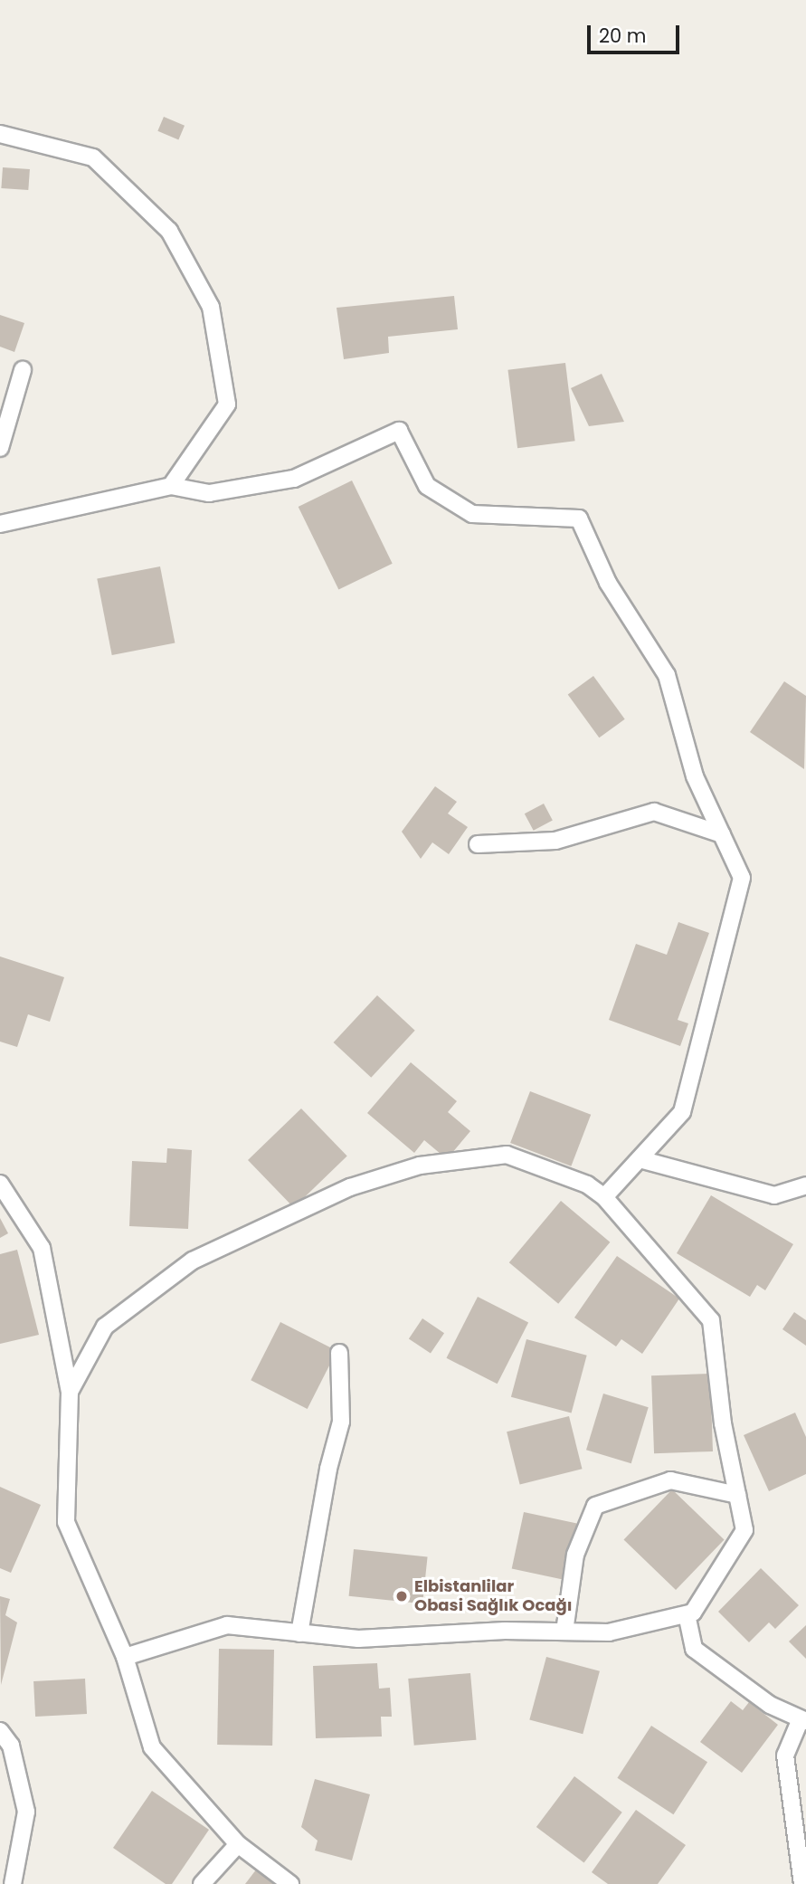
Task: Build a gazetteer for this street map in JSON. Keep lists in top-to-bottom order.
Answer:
{
  "places": ["Elbistanlilar Obasi Sağlık Ocağı"],
  "scale_bar": "20 m"
}
